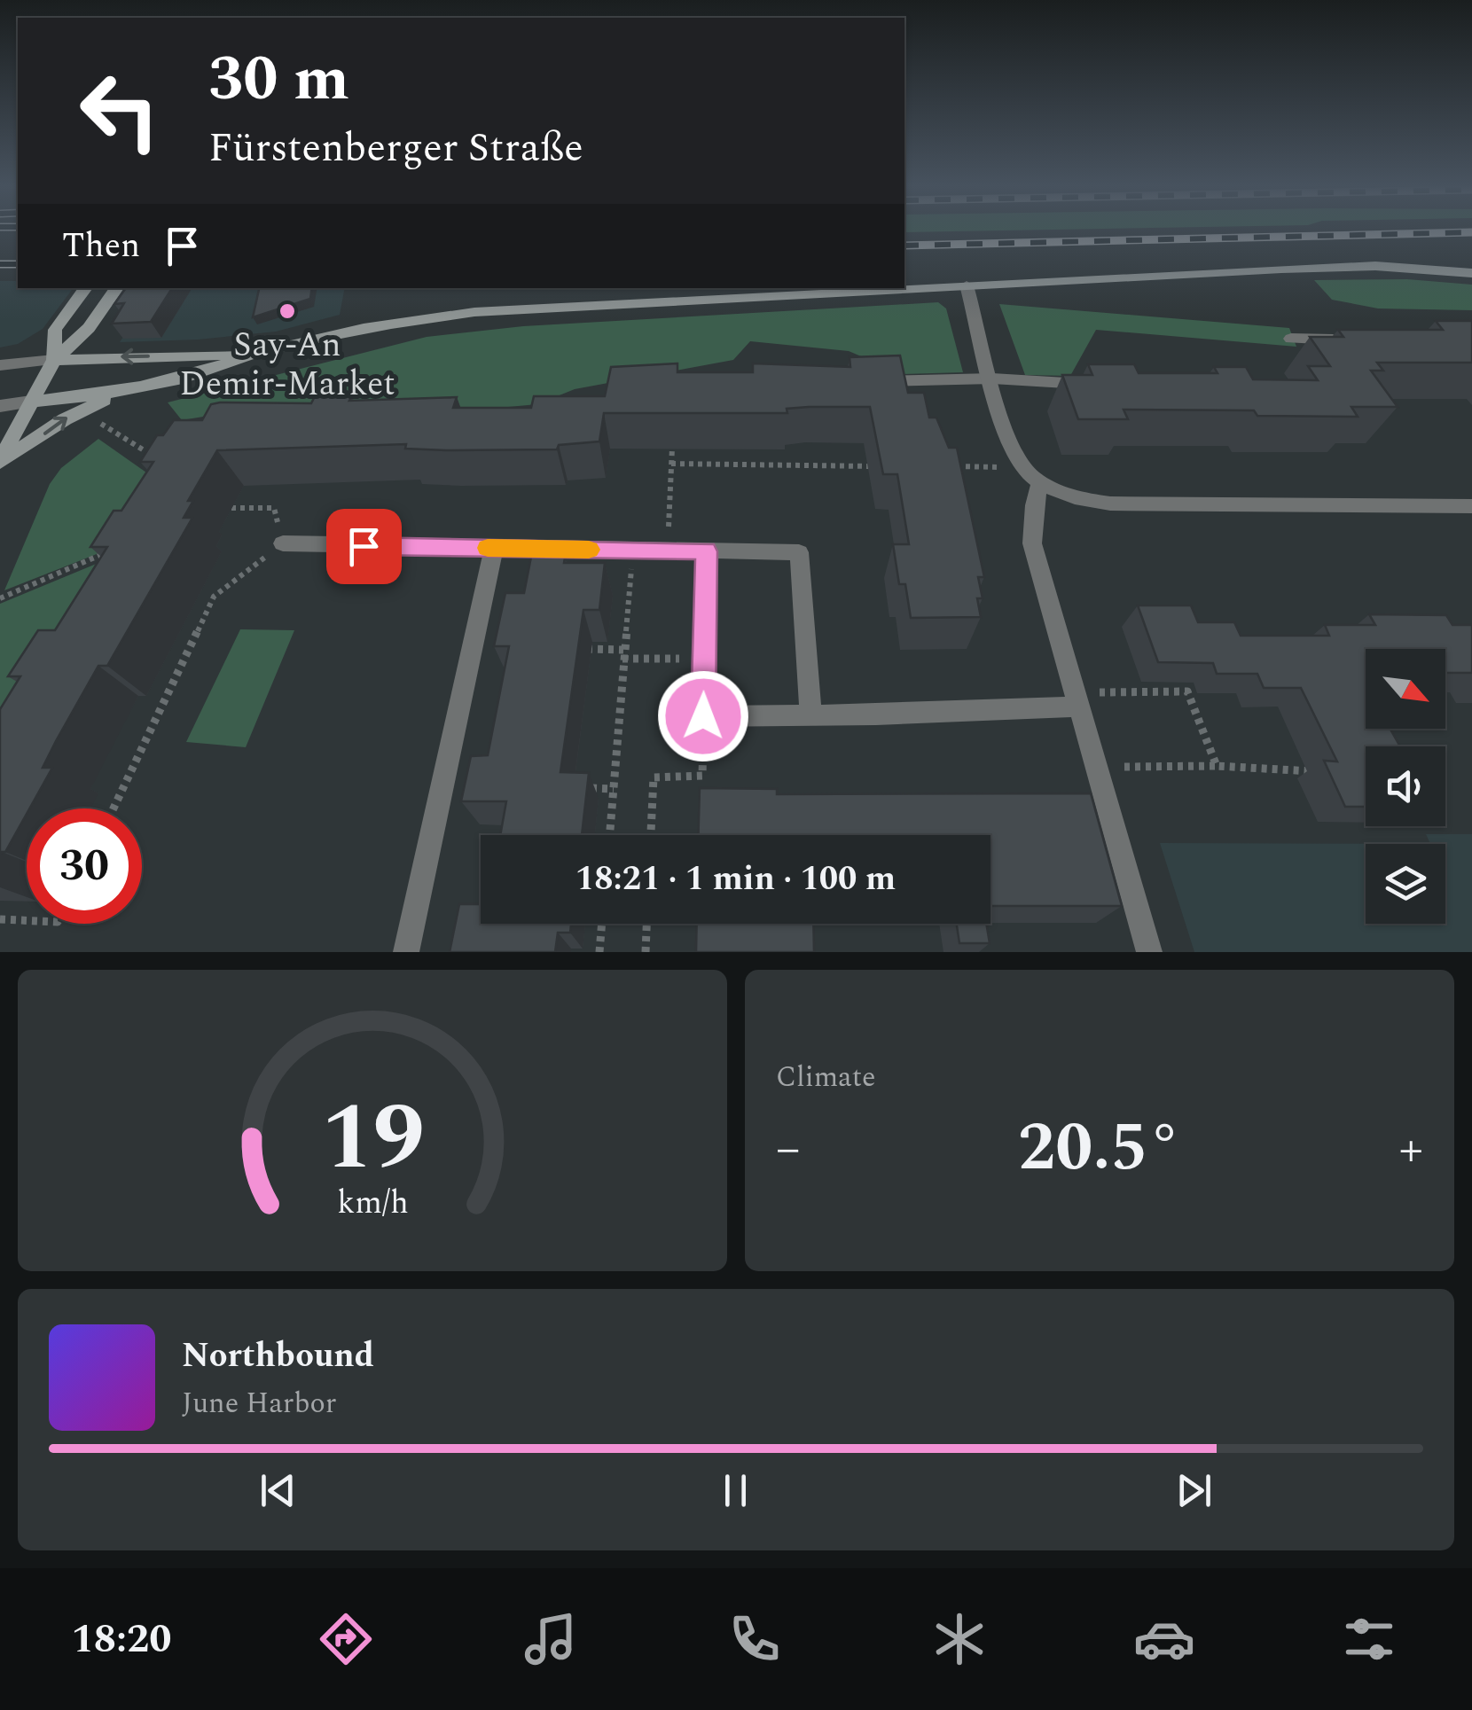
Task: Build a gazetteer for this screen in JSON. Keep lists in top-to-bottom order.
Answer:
{
  "places": ["Say-An Demir-Market"],
  "north": "bottom right",
  "page": {
    "turn": ["30 m", "Fürstenberger Straße"],
    "then": "Then",
    "limit": "30",
    "trip": "18:21 · 1 min · 100 m",
    "tile": "Climate",
    "heat": ["−", "20.5°", "+"],
    "song": ["Northbound", "June Harbor"],
    "tabs": "18:20",
    "gauge": ["19", "km/h"]
  }
}
